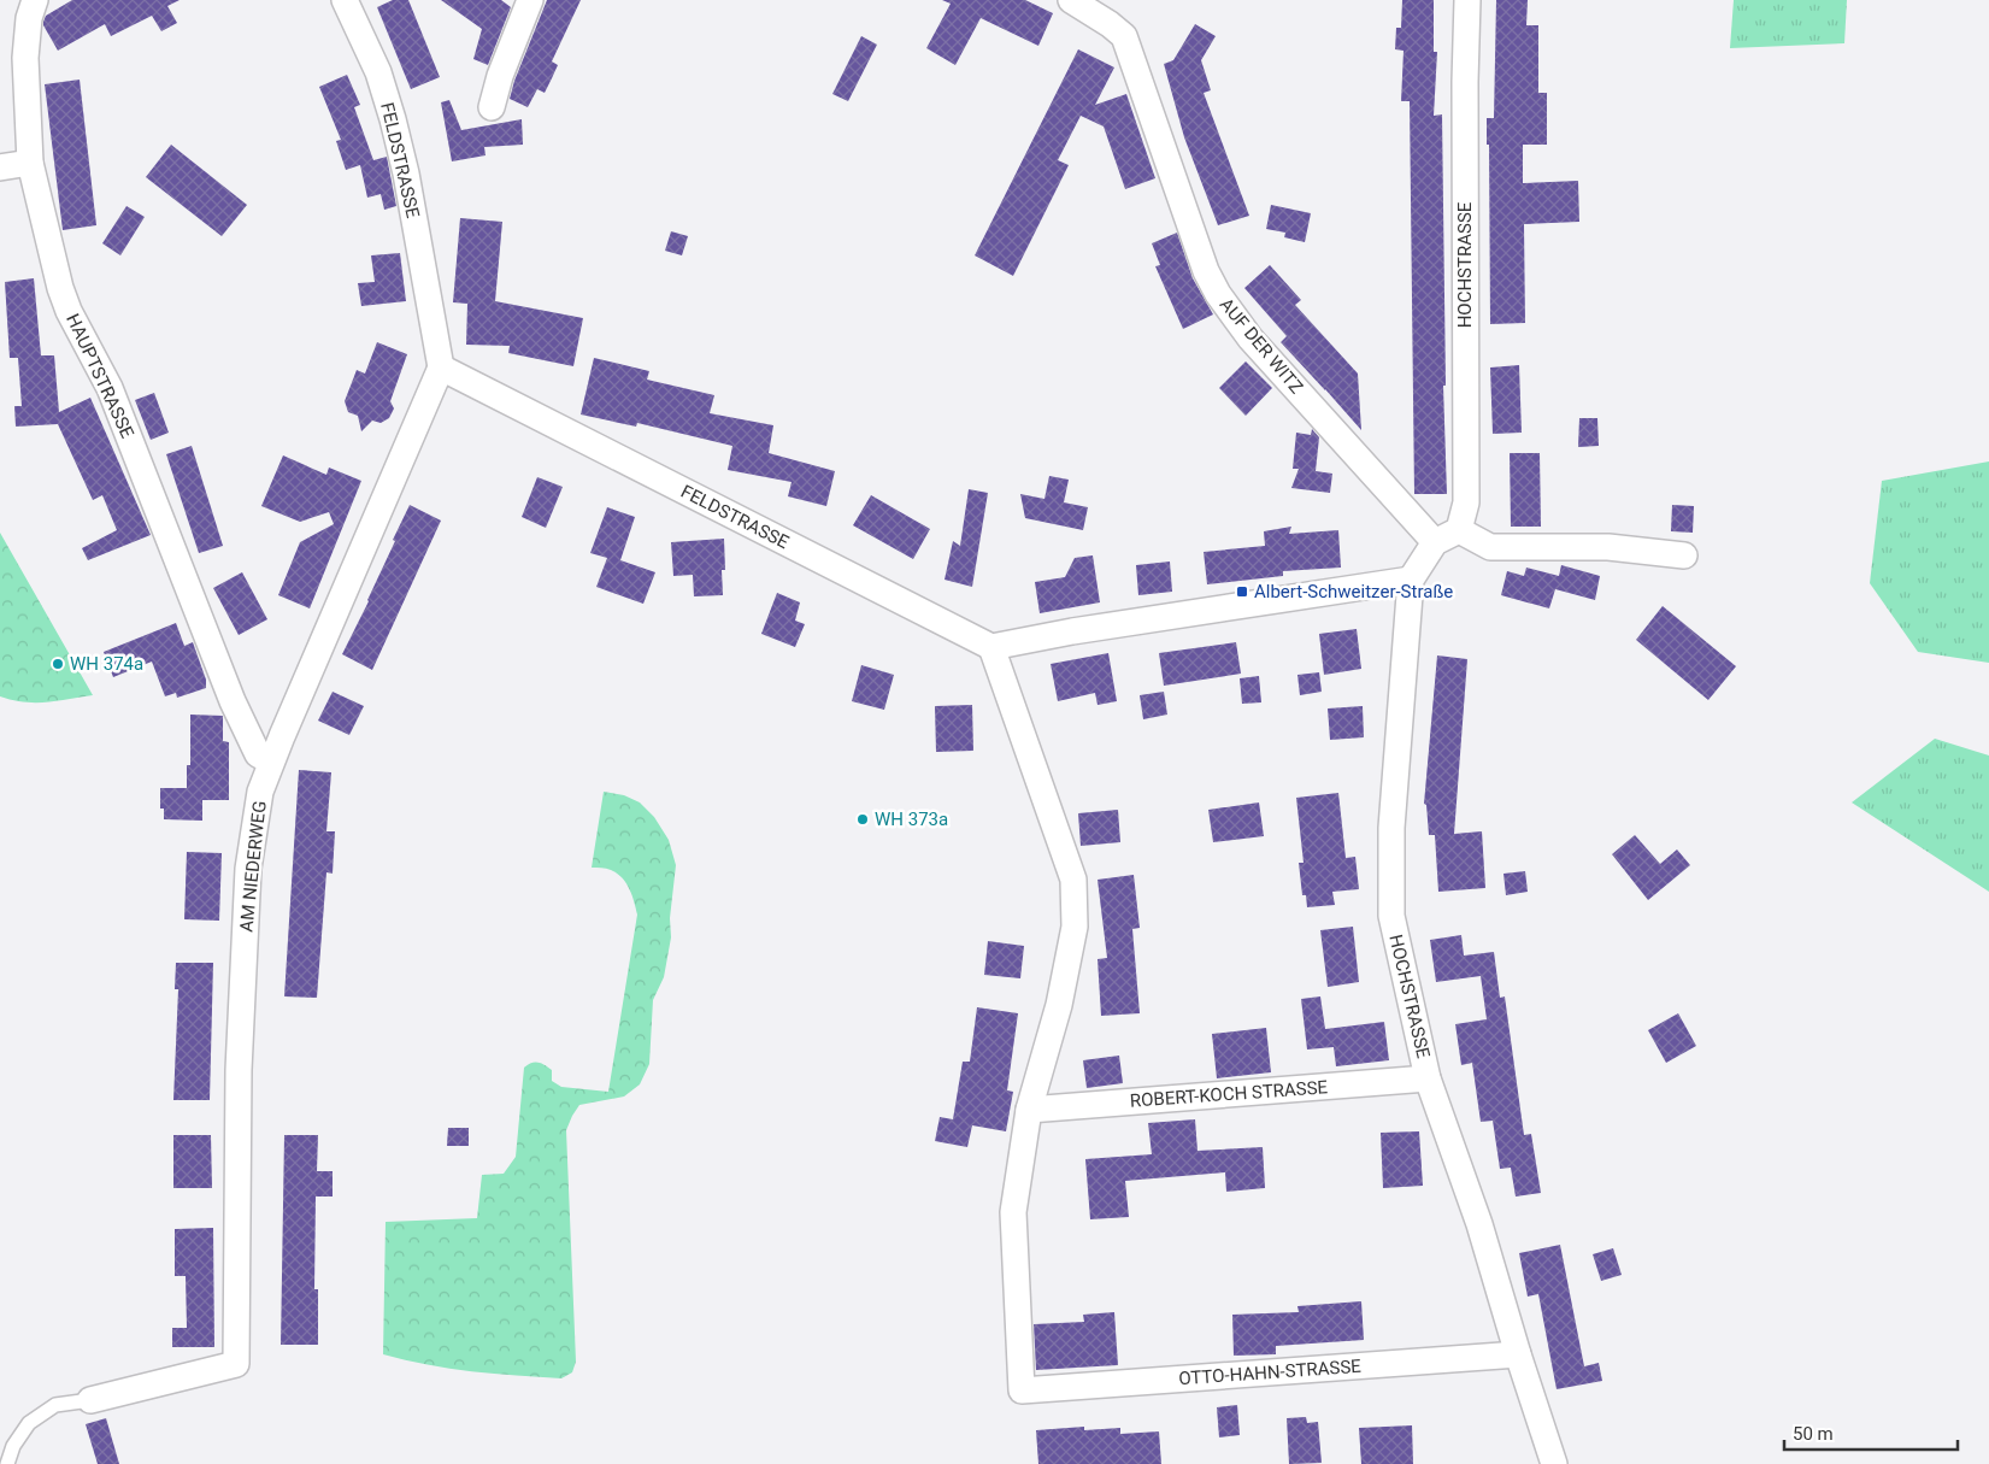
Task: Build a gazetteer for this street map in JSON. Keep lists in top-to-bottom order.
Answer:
{
  "streets": {
    "street": [
      "FELDSTRASSE",
      "HOCHSTRASSE",
      "AUF DER WITZ",
      "HAUPTSTRASSE",
      "AM NIEDERWEG",
      "ROBERT-KOCH STRASSE",
      "OTTO-HAHN-STRASSE"
    ]
  },
  "crossings": [
    ["FELDSTRASSE", "AM NIEDERWEG"],
    ["HOCHSTRASSE", "AUF DER WITZ"],
    ["HOCHSTRASSE", "ROBERT-KOCH STRASSE"],
    ["HOCHSTRASSE", "OTTO-HAHN-STRASSE"],
    ["HAUPTSTRASSE", "AM NIEDERWEG"],
    ["ROBERT-KOCH STRASSE", "OTTO-HAHN-STRASSE"]
  ],
  "places": {
    "transit": ["Albert-Schweitzer-Straße"],
    "other": ["WH 374a", "WH 373a"]
  },
  "scale_bar": "50 m"
}
